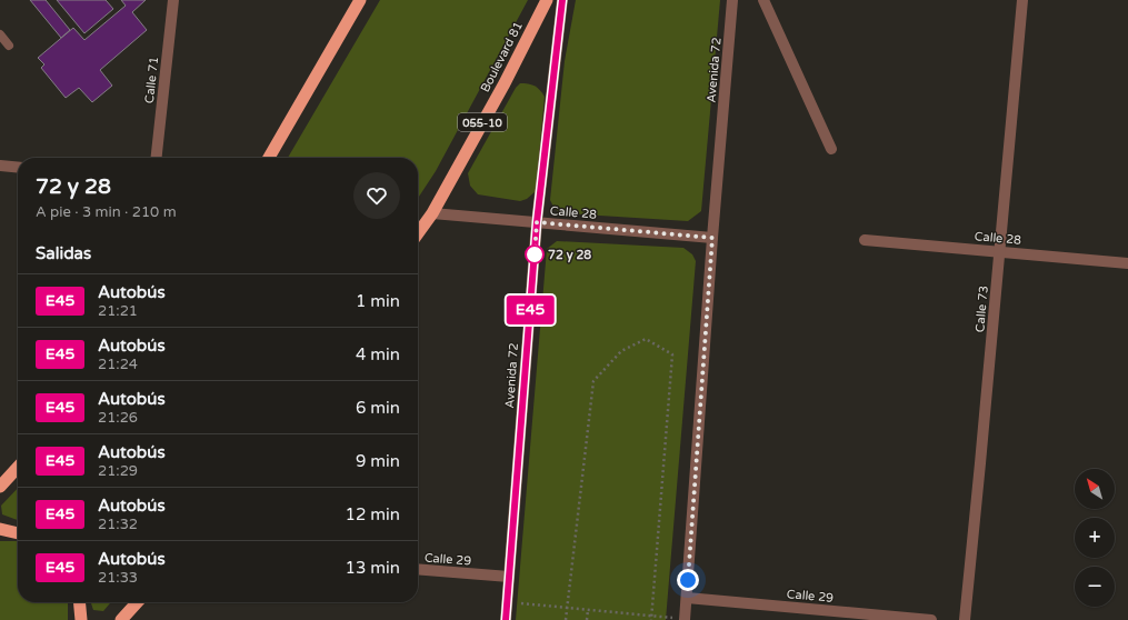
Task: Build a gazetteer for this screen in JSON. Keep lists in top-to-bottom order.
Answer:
{
  "streets": {
    "highway": ["Boulevard 81", "055-10"],
    "street": [
      "Avenida 72",
      "Calle 71",
      "Calle 28",
      "Calle 73",
      "Calle 29"
    ]
  },
  "crossings": [
    ["Boulevard 81", "Calle 28"],
    ["Avenida 72", "Calle 28"],
    ["Avenida 72", "Calle 29"],
    ["Calle 28", "Calle 73"]
  ],
  "places": ["72 y 28"],
  "lines": ["bus line E45"],
  "north": "top left",
  "page": {
    "on_map": "E45",
    "heading": [
      ["72 y 28", "A pie · 3 min · 210 m"],
      "Salidas"
    ],
    "list": [
      {
        "mark": "E45",
        "name": "Autobús",
        "note": "21:21",
        "value": "1 min"
      },
      {
        "mark": "E45",
        "name": "Autobús",
        "note": "21:24",
        "value": "4 min"
      },
      {
        "mark": "E45",
        "name": "Autobús",
        "note": "21:26",
        "value": "6 min"
      },
      {
        "mark": "E45",
        "name": "Autobús",
        "note": "21:29",
        "value": "9 min"
      },
      {
        "mark": "E45",
        "name": "Autobús",
        "note": "21:32",
        "value": "12 min"
      },
      {
        "mark": "E45",
        "name": "Autobús",
        "note": "21:33",
        "value": "13 min"
      }
    ],
    "map_buttons": ["+", "−"]
  }
}
